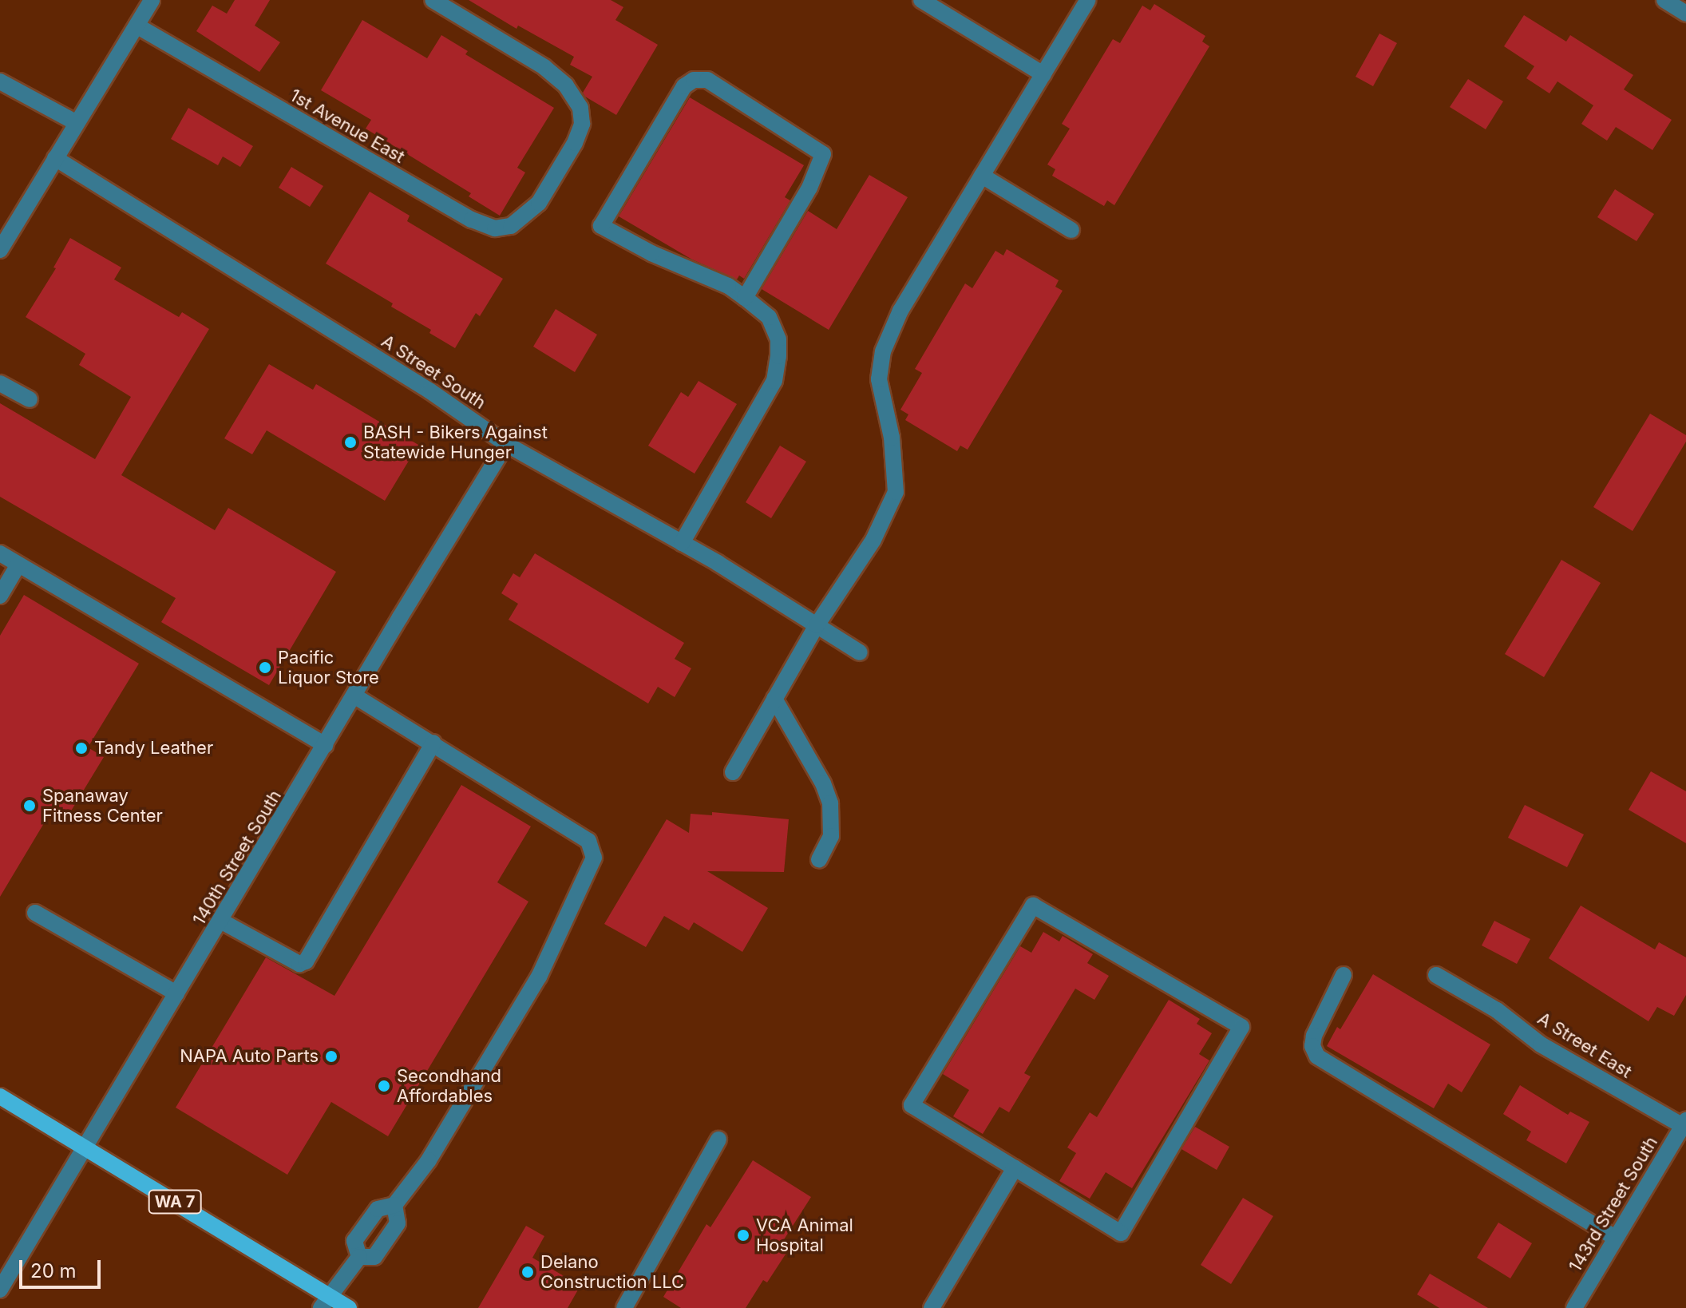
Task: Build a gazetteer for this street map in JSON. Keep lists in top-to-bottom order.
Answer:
{
  "streets": {
    "main road": ["WA 7"],
    "street": [
      "1st Avenue East",
      "A Street South",
      "140th Street South",
      "A Street East",
      "143rd Street South"
    ]
  },
  "crossings": [
    ["A Street South", "140th Street South"],
    ["140th Street South", "WA 7"],
    ["A Street East", "143rd Street South"]
  ],
  "places": [
    "BASH - Bikers Against Statewide Hunger",
    "Pacific Liquor Store",
    "Tandy Leather",
    "Spanaway Fitness Center",
    "NAPA Auto Parts",
    "Secondhand Affordables",
    "VCA Animal Hospital",
    "Delano Construction LLC"
  ],
  "scale_bar": "20 m"
}
